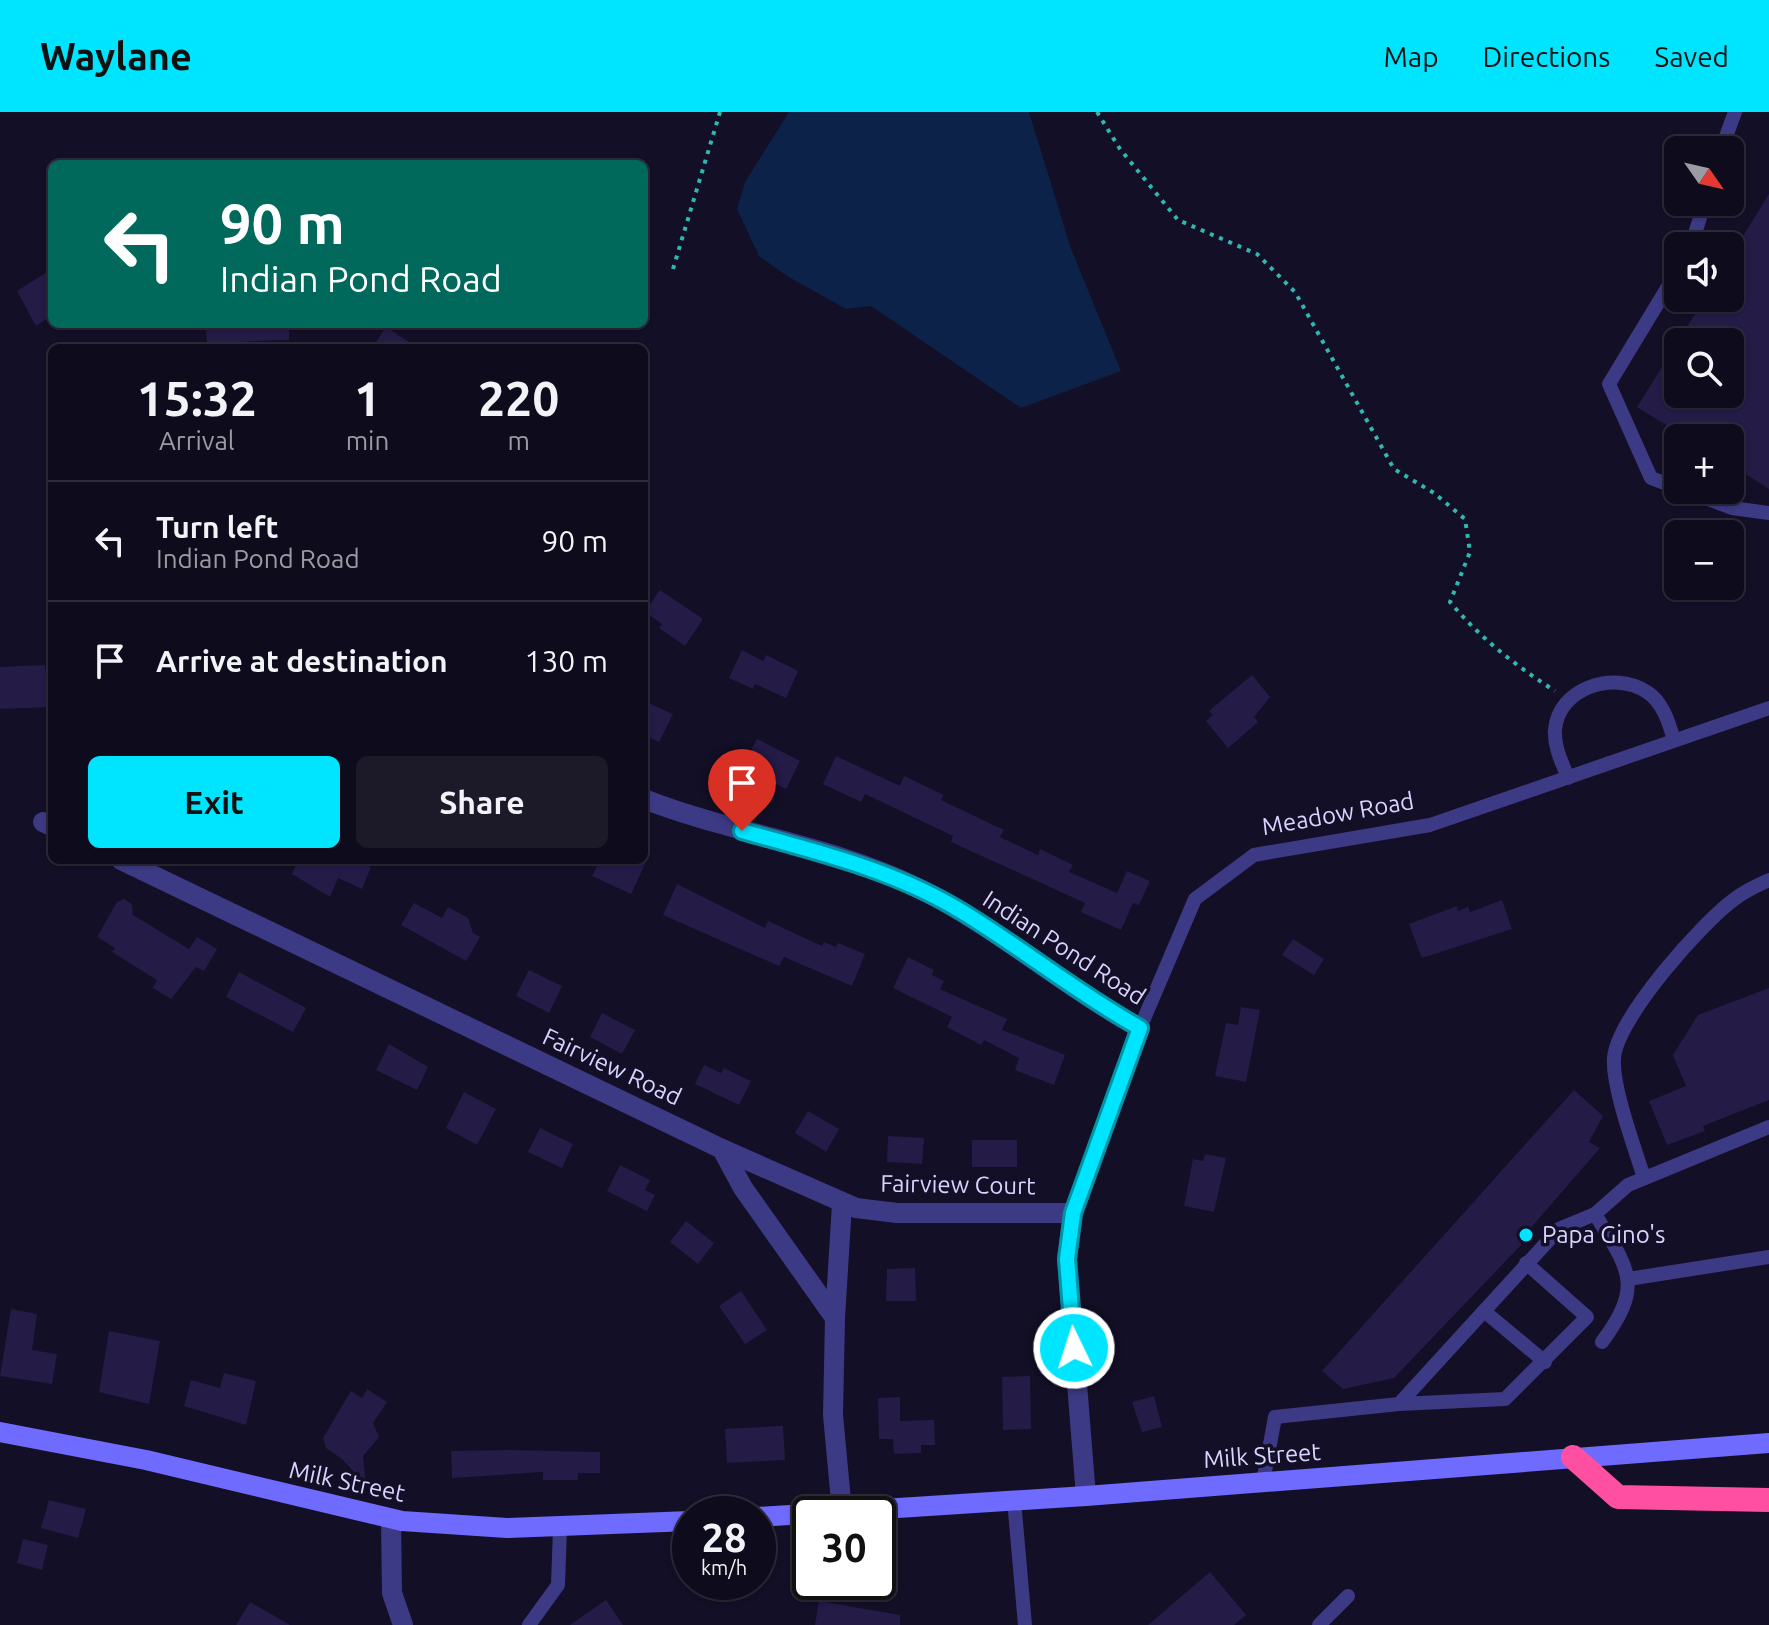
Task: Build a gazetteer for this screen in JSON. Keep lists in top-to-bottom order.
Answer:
{
  "streets": {
    "main road": ["Milk Street"],
    "street": [
      "Meadow Road",
      "Indian Pond Road",
      "Fairview Road",
      "Fairview Court"
    ]
  },
  "crossings": [
    ["Meadow Road", "Indian Pond Road"],
    ["Meadow Road", "Fairview Court"],
    ["Meadow Road", "Milk Street"],
    ["Fairview Road", "Fairview Court"]
  ],
  "places": ["Papa Gino's"],
  "north": "bottom right",
  "page": {
    "header": "Waylane",
    "nav": ["Map", "Directions", "Saved"],
    "map_buttons": ["+", "−"],
    "turn": ["90 m", "Indian Pond Road"],
    "eta": [
      "15:32",
      "Arrival",
      "1",
      "min",
      "220",
      "m"
    ],
    "list": [
      {
        "name": "Turn left",
        "note": "Indian Pond Road",
        "value": "90 m"
      },
      {
        "name": "Arrive at destination",
        "value": "130 m"
      }
    ],
    "buttons": ["Exit", "Share"],
    "speed": "28 km/h",
    "limit": "30"
  }
}
